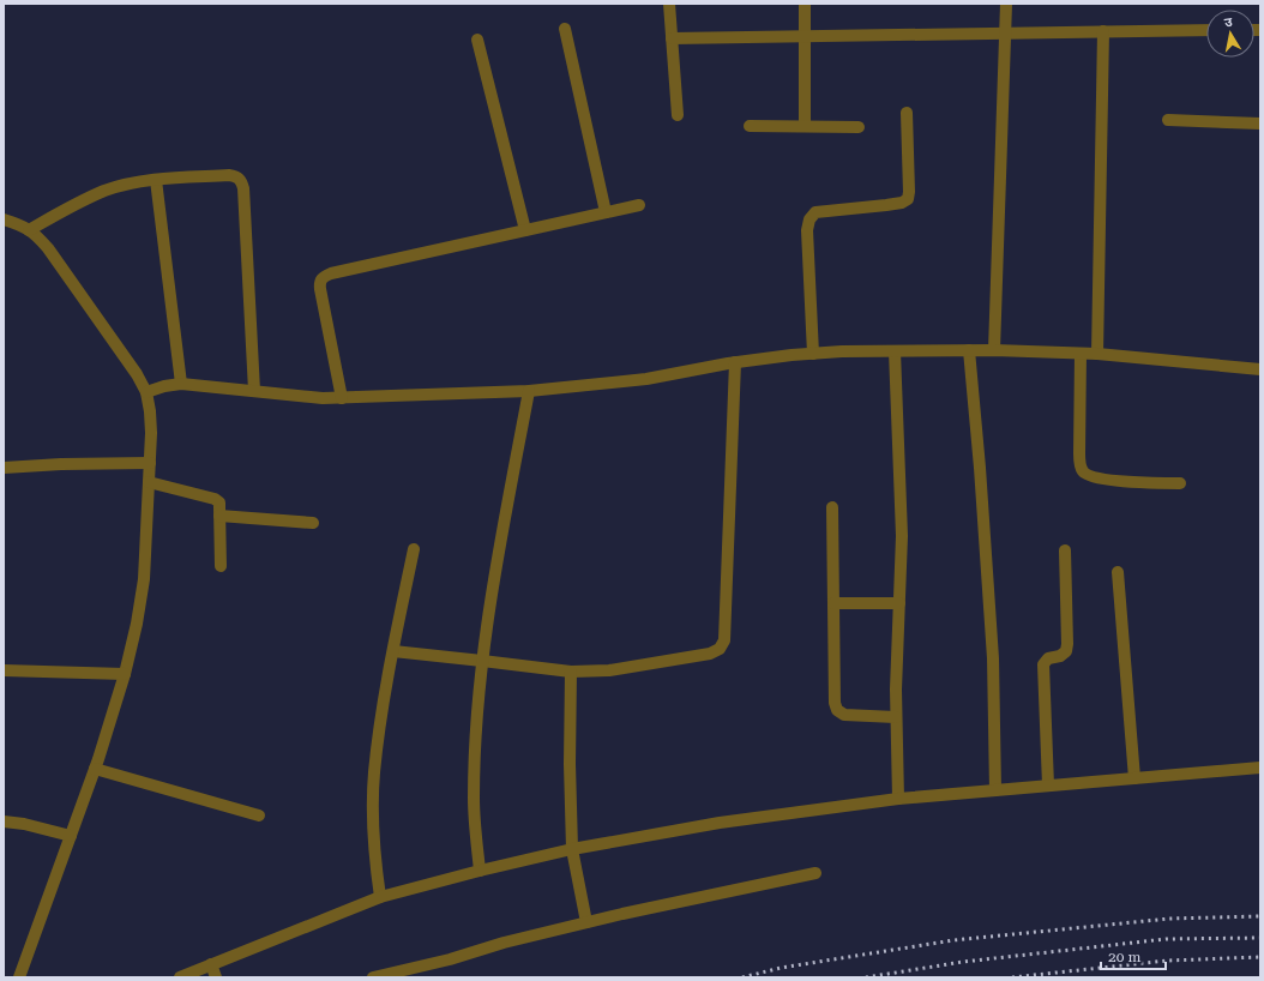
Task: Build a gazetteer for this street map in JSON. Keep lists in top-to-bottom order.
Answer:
{
  "scale_bar": "20 m",
  "north": "top"
}
